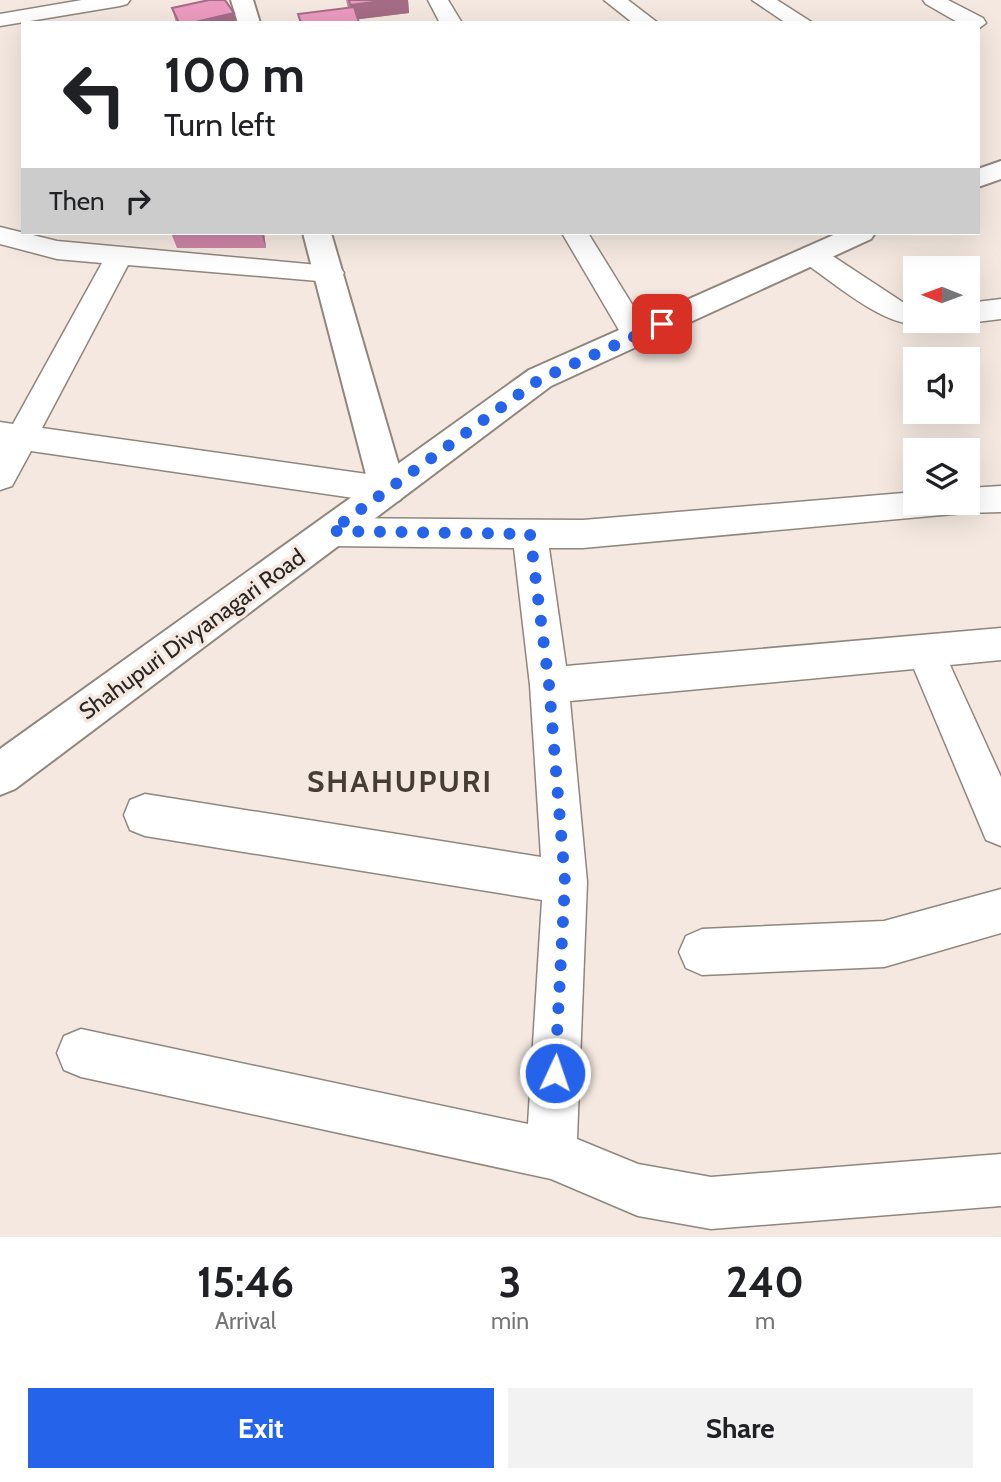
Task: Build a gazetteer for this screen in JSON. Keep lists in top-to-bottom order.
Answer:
{
  "streets": {
    "main road": ["Shahupuri Divyanagari Road"]
  },
  "districts": ["SHAHUPURI"],
  "north": "left",
  "page": {
    "turn": ["100 m", "Turn left"],
    "then": "Then",
    "eta": [
      "15:46",
      "Arrival",
      "3",
      "min",
      "240",
      "m"
    ],
    "buttons": ["Exit", "Share"]
  }
}
